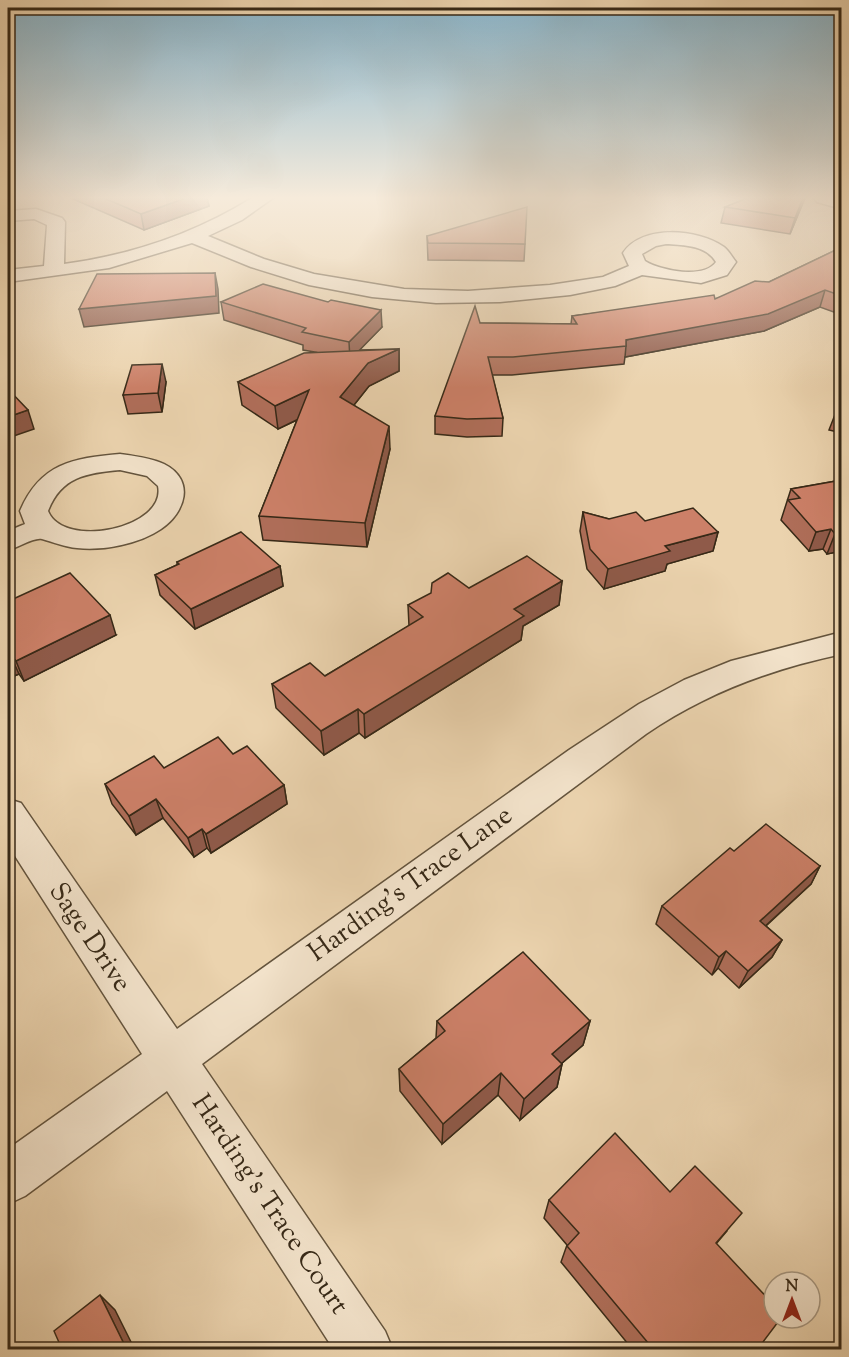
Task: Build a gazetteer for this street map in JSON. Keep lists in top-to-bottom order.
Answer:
{
  "streets": {
    "street": ["Harding's Trace Lane", "Sage Drive", "Harding's Trace Court"]
  },
  "crossings": [
    ["Harding's Trace Lane", "Sage Drive"],
    ["Harding's Trace Lane", "Harding's Trace Court"],
    ["Sage Drive", "Harding's Trace Court"]
  ],
  "north": "top"
}
